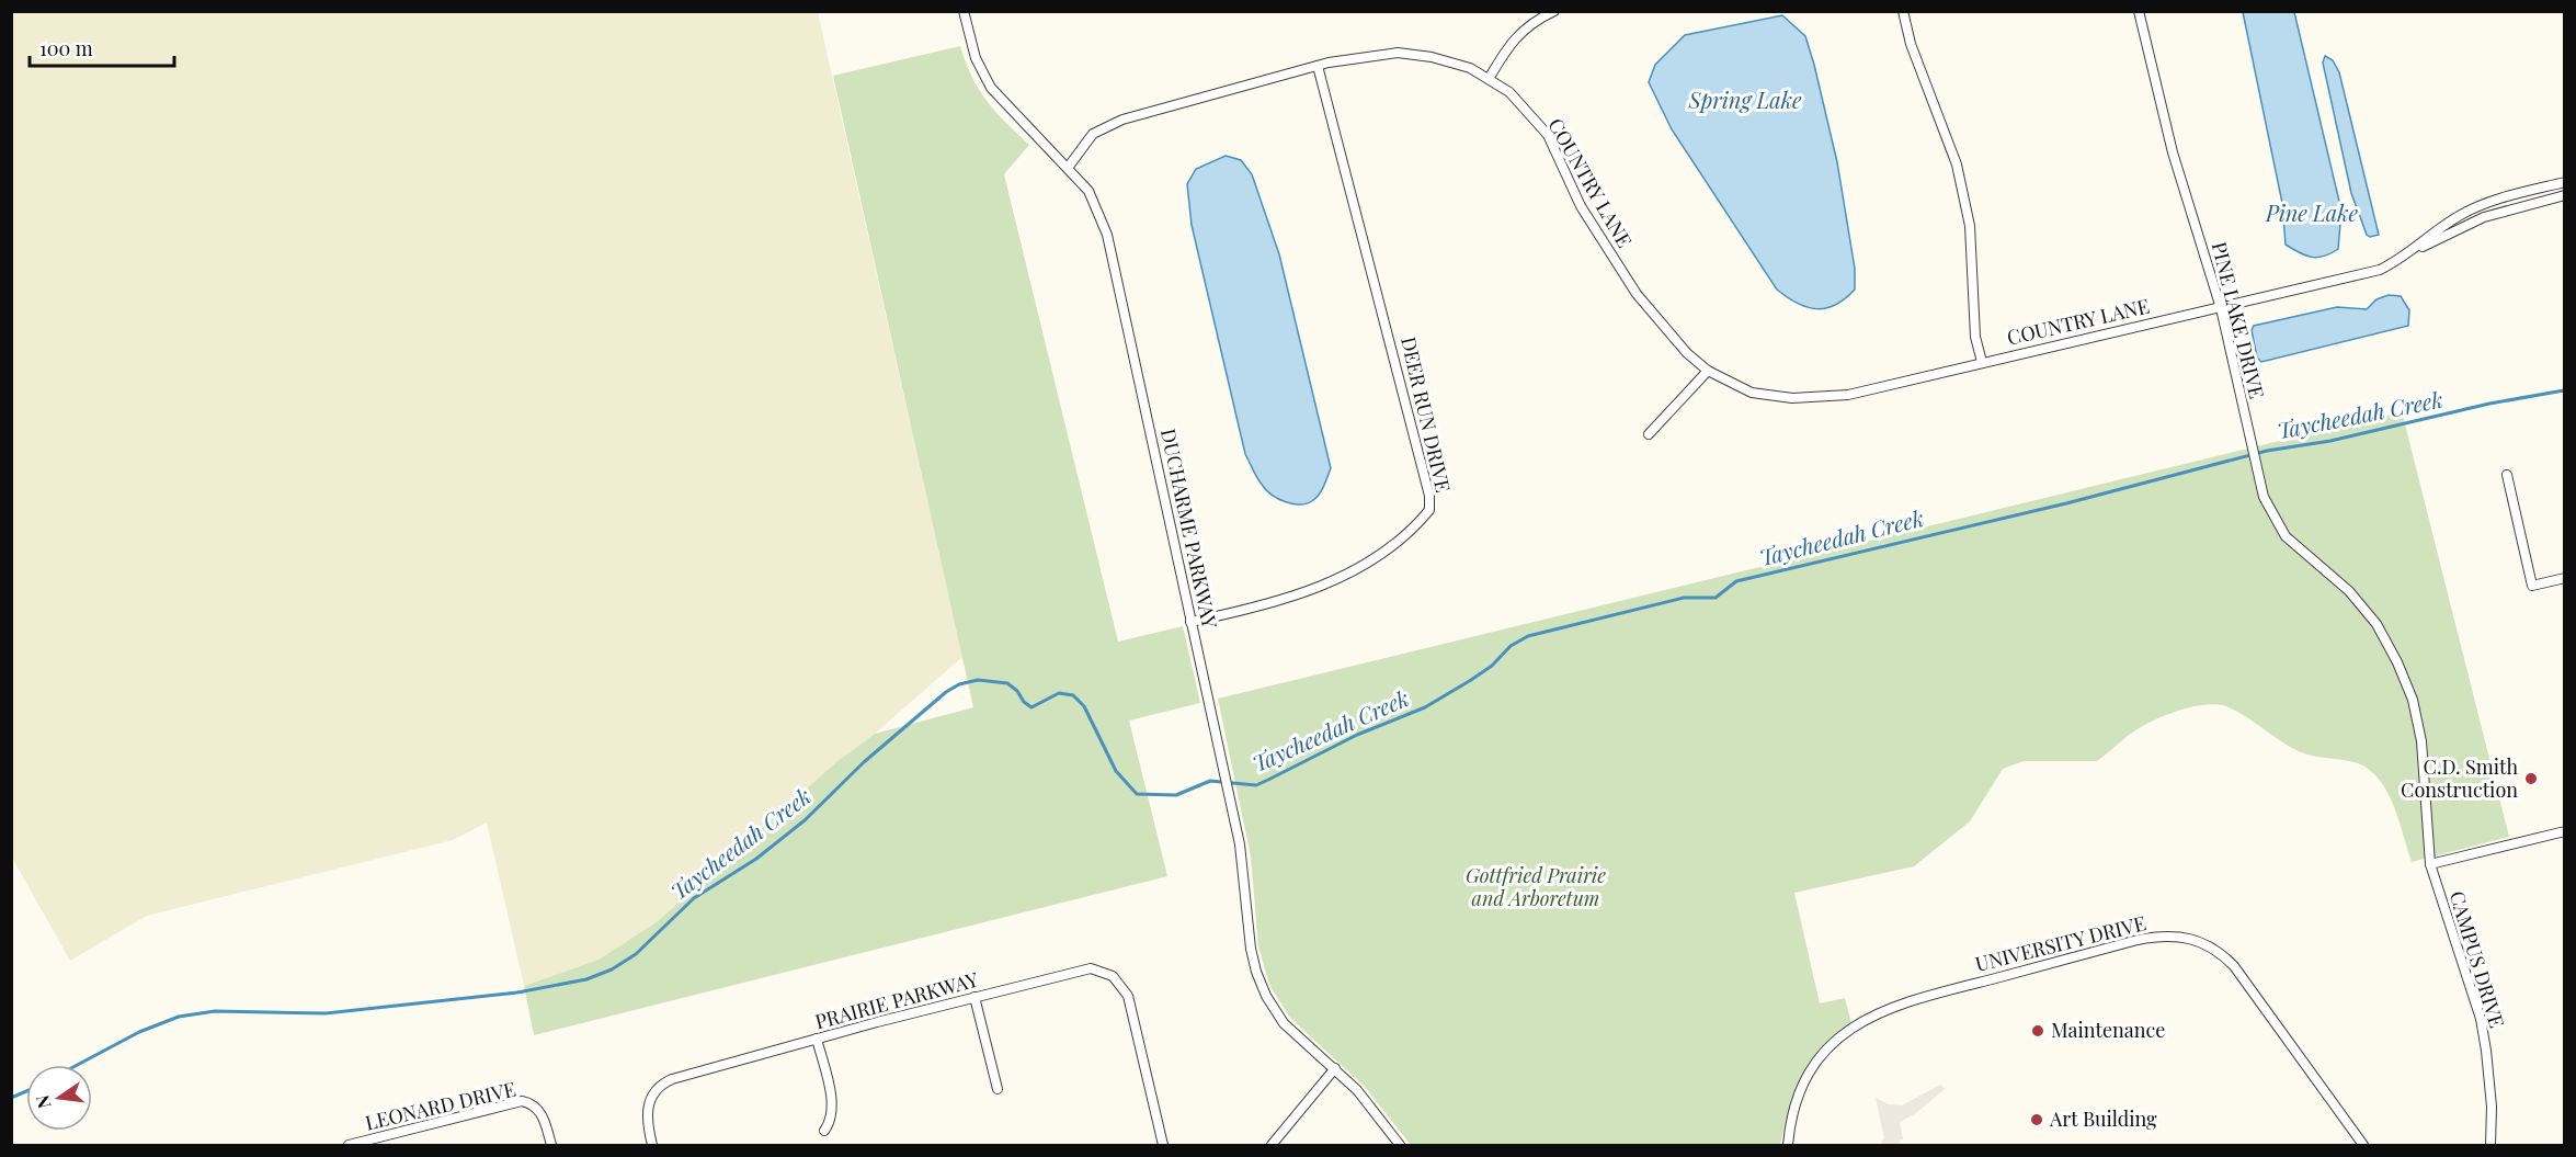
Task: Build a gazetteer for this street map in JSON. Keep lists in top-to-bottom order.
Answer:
{
  "streets": {
    "street": [
      "COUNTRY LANE",
      "PINE LAKE DRIVE",
      "DEER RUN DRIVE",
      "DUCHARME PARKWAY",
      "UNIVERSITY DRIVE",
      "CAMPUS DRIVE",
      "PRAIRIE PARKWAY",
      "LEONARD DRIVE"
    ]
  },
  "crossings": [
    ["COUNTRY LANE", "PINE LAKE DRIVE"],
    ["COUNTRY LANE", "DEER RUN DRIVE"],
    ["COUNTRY LANE", "DUCHARME PARKWAY"],
    ["PINE LAKE DRIVE", "CAMPUS DRIVE"],
    ["DEER RUN DRIVE", "DUCHARME PARKWAY"]
  ],
  "water": ["Spring Lake", "Pine Lake", "Taycheedah Creek"],
  "parks": ["Gottfried Prairie and Arboretum"],
  "places": ["C.D. Smith Construction", "Maintenance", "Art Building"],
  "scale_bar": "100 m",
  "north": "left"
}
